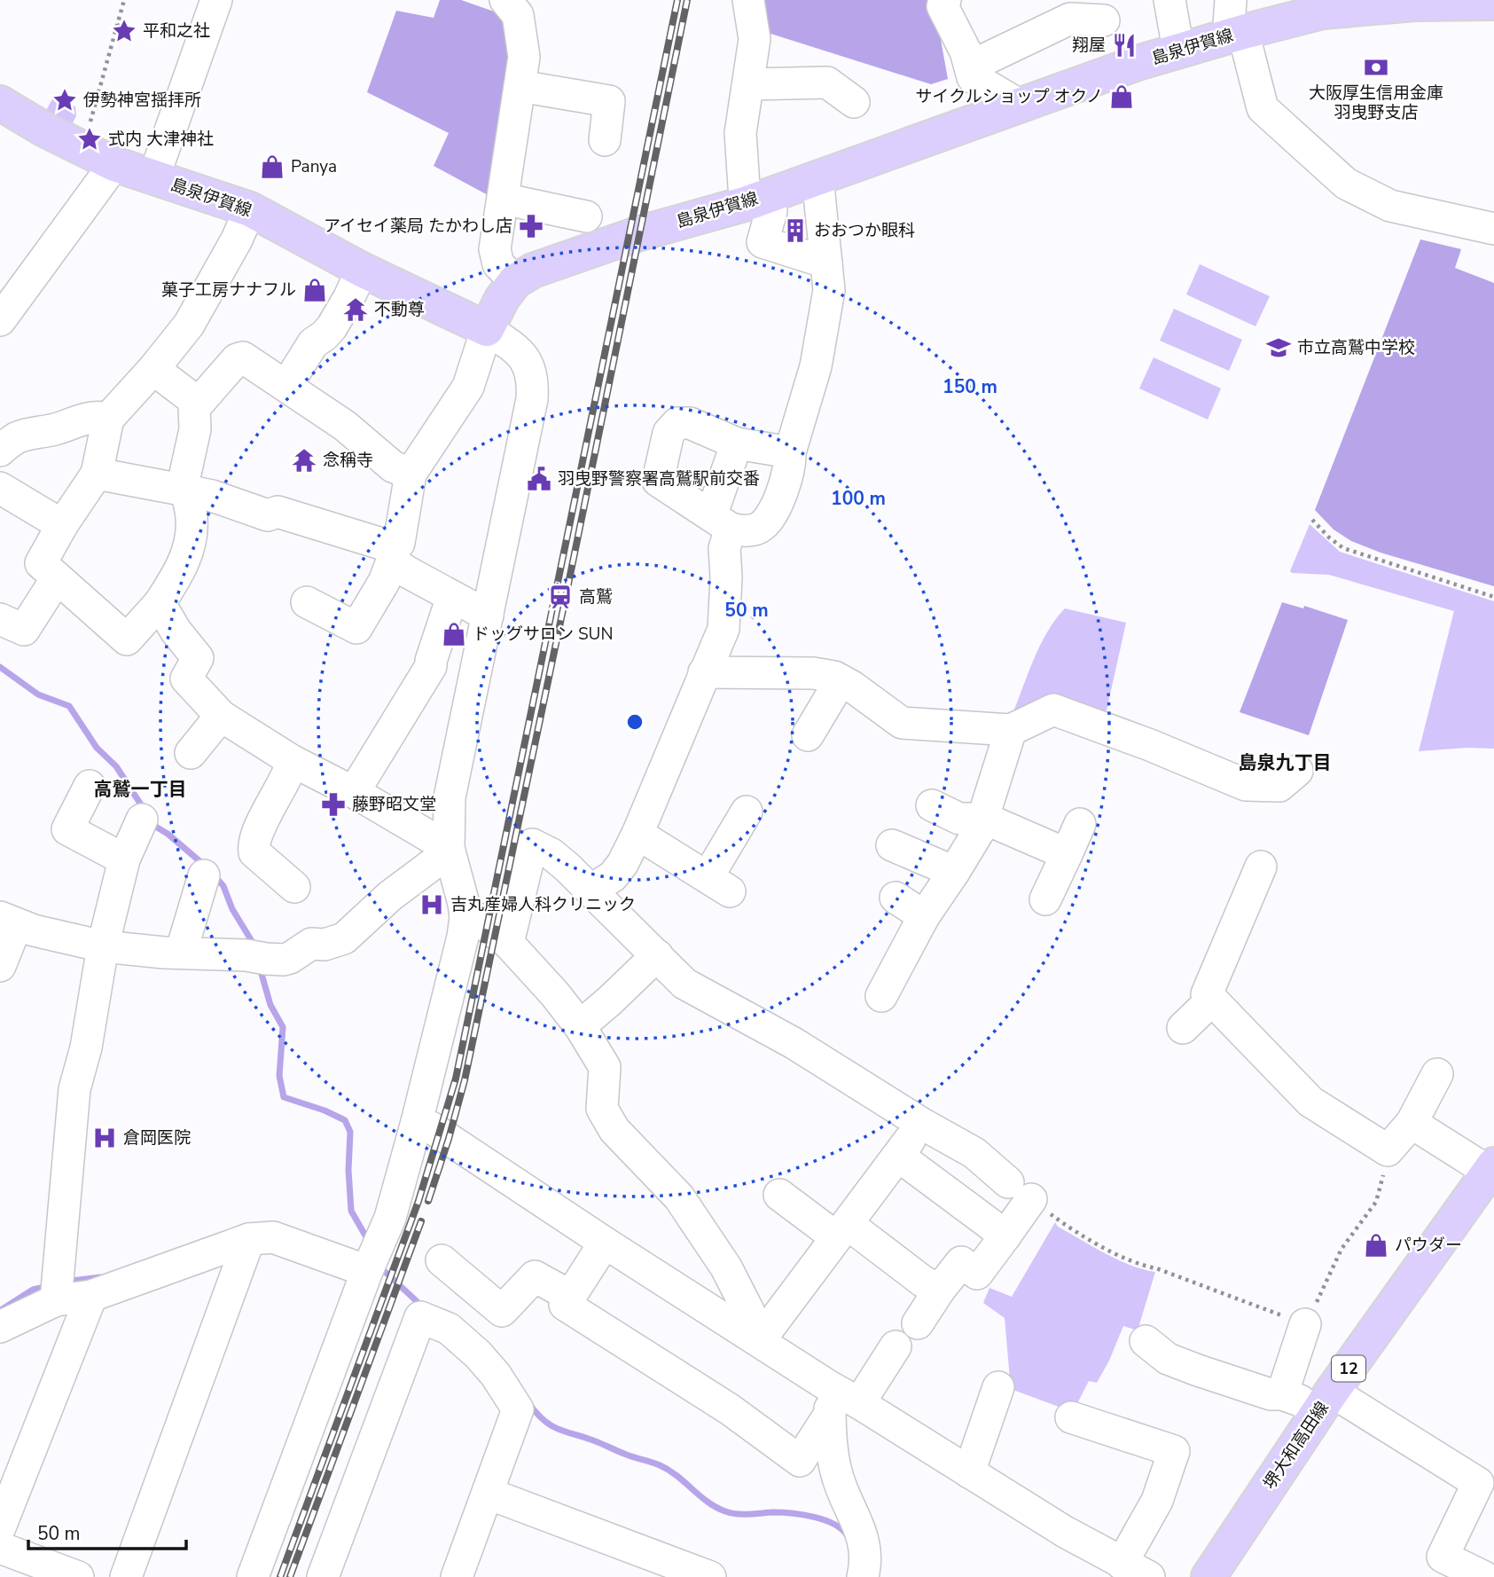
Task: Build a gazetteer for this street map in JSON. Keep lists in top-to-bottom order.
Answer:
{
  "streets": {
    "main road": ["島泉伊賀線", "12", "堺大和高田線"]
  },
  "districts": ["島泉九丁目", "高鷲一丁目"],
  "places": {
    "place": ["平和之社", "伊勢神宮揺拝所", "式内 大津神社"],
    "restaurant": ["翔屋"],
    "bank": ["大阪厚生信用金庫 羽曳野支店"],
    "shop": [
      "サイクルショップ オクノ",
      "Panya",
      "菓子工房ナナフル",
      "ドッグサロン SUN",
      "パウダー"
    ],
    "pharmacy": ["アイセイ薬局 たかわし店", "藤野昭文堂"],
    "building": ["おおつか眼科"],
    "temple": ["不動尊", "念稱寺"],
    "school or university": ["市立高鷲中学校"],
    "public building": ["羽曳野警察署高鷲駅前交番"],
    "station": ["高鷲"],
    "hospital": ["吉丸産婦人科クリニック", "倉岡医院"]
  },
  "scale_bar": "50 m",
  "rings": ["150 m", "100 m", "50 m"]
}
